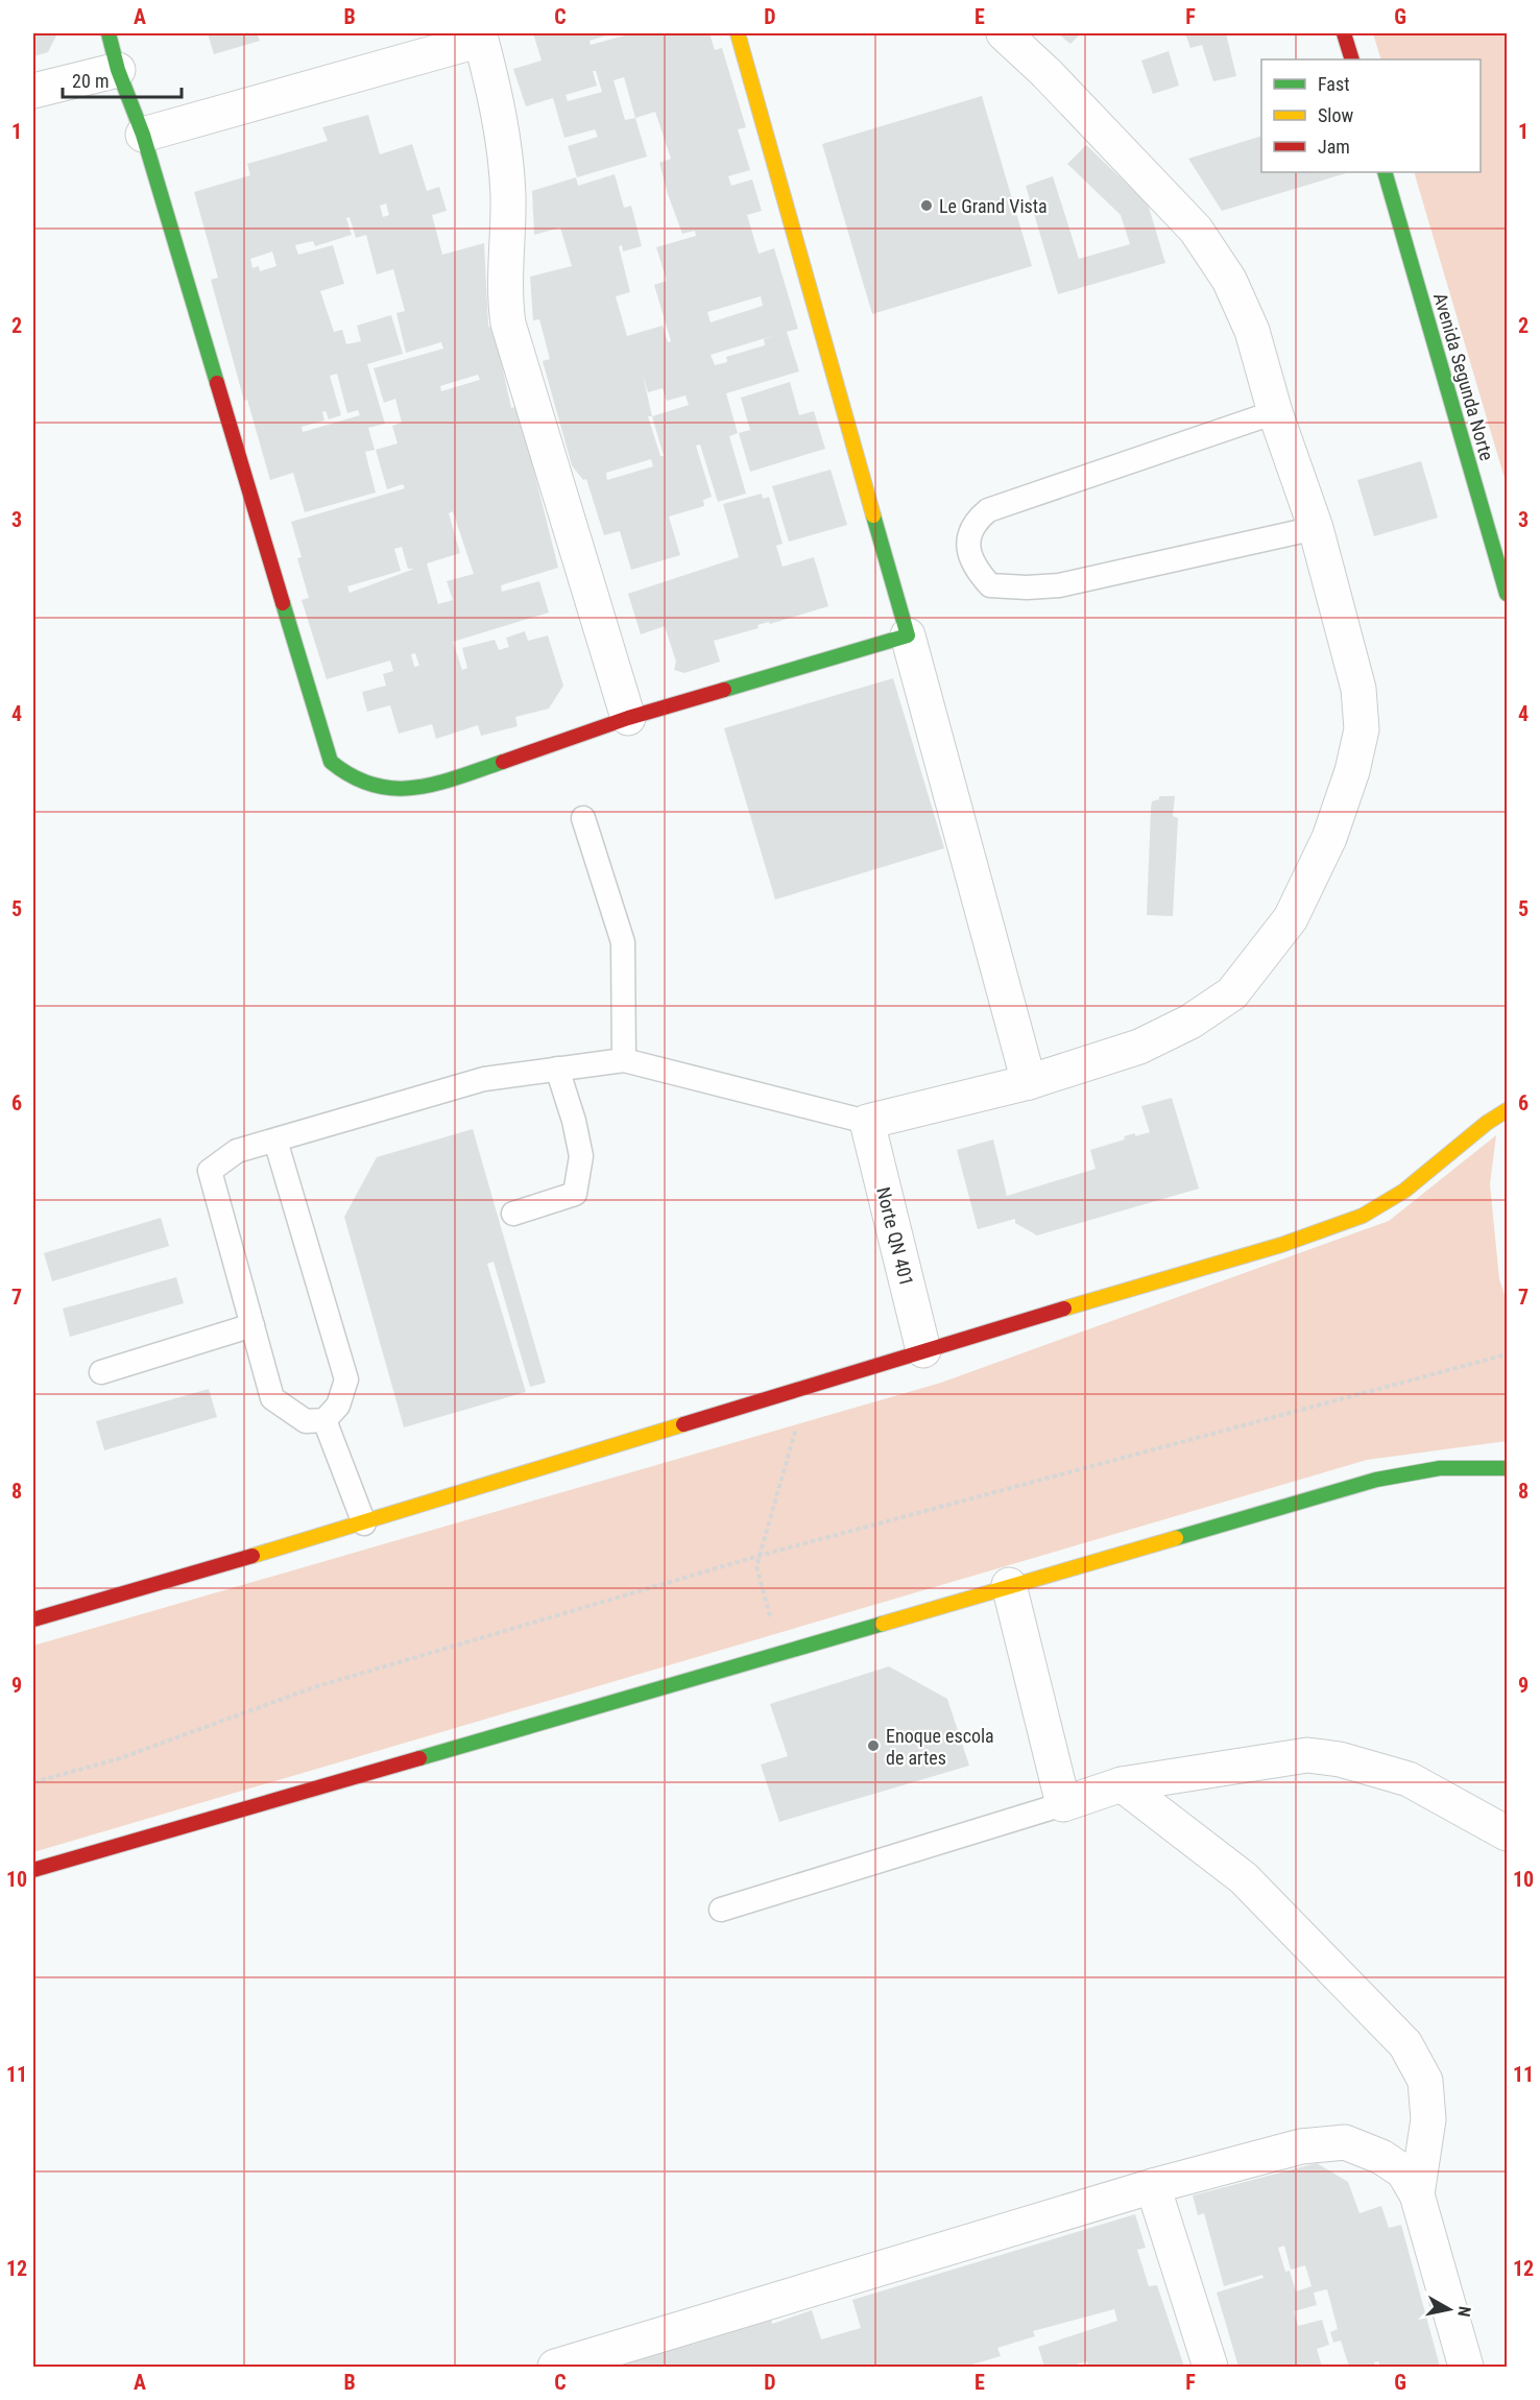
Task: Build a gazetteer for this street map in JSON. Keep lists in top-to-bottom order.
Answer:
{
  "streets": {
    "main road": ["Avenida Segunda Norte"],
    "street": ["Norte QN 401"]
  },
  "places": ["Le Grand Vista", "Enoque escola de artes"],
  "legend": ["Fast", "Slow", "Jam"],
  "scale_bar": "20 m",
  "north": "right",
  "grid": {
    "columns": [
      "A",
      "B",
      "C",
      "D",
      "E",
      "F",
      "G"
    ],
    "rows": [
      "1",
      "2",
      "3",
      "4",
      "5",
      "6",
      "7",
      "8",
      "9",
      "10",
      "11",
      "12"
    ]
  }
}
